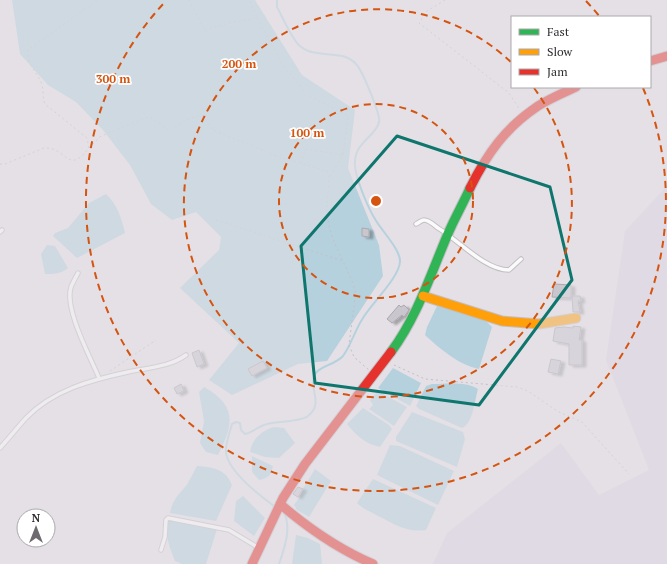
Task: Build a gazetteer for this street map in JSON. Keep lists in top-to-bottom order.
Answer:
{
  "legend": ["Fast", "Slow", "Jam"],
  "north": "top",
  "rings": ["200 m", "300 m", "100 m"]
}
